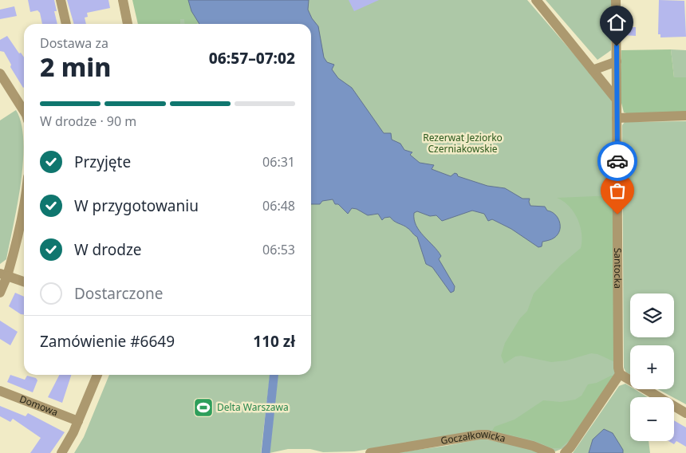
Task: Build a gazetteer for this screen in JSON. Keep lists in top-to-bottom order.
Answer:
{
  "streets": {
    "street": ["Santocka", "Domowa", "Goczałkowicka"]
  },
  "parks": ["Rezerwat Jeziorko Czerniakowskie"],
  "places": {
    "sports": ["Delta Warszawa"]
  },
  "page": {
    "heading": ["2 min", "Dostawa za", "06:57–07:02"],
    "panel": ["Zamówienie #6649", "110 zł"],
    "bar": "W drodze · 90 m",
    "list": [
      ["Przyjęte", "06:31"],
      ["W przygotowaniu", "06:48"],
      ["W drodze", "06:53"],
      "Dostarczone"
    ],
    "map_buttons": ["+", "−"]
  }
}
